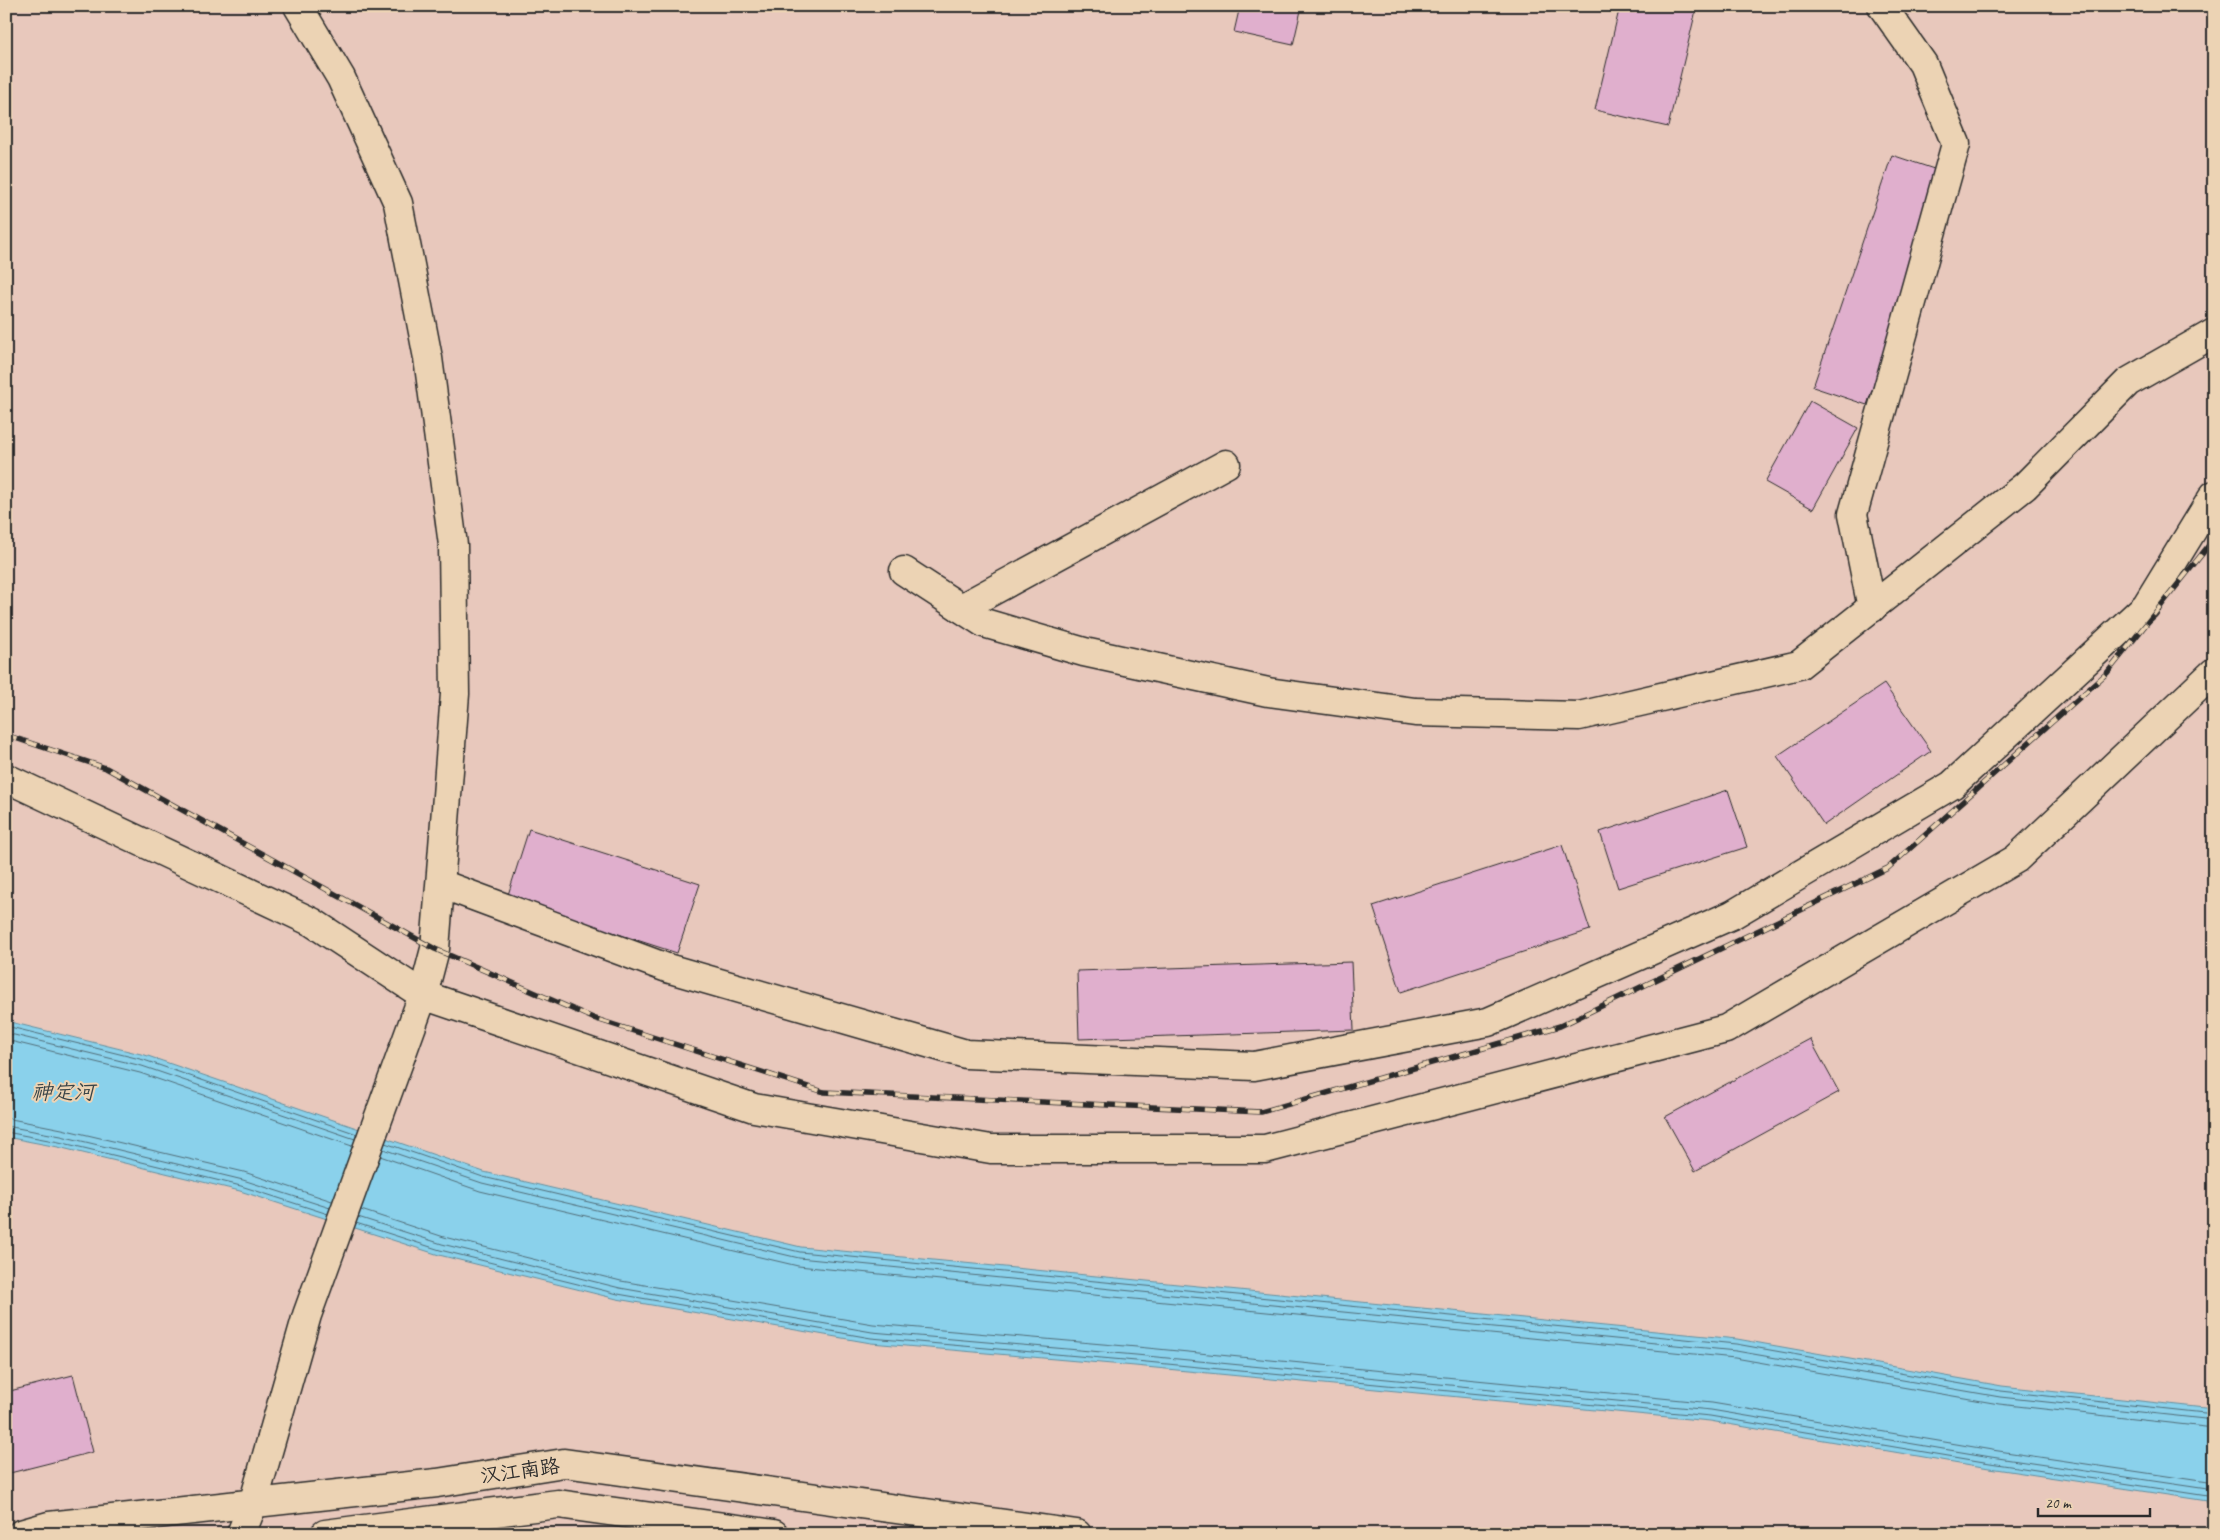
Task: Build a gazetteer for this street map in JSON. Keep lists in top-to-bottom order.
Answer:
{
  "streets": {
    "main road": ["汉江南路"]
  },
  "water": ["神定河"],
  "scale_bar": "20 m"
}
